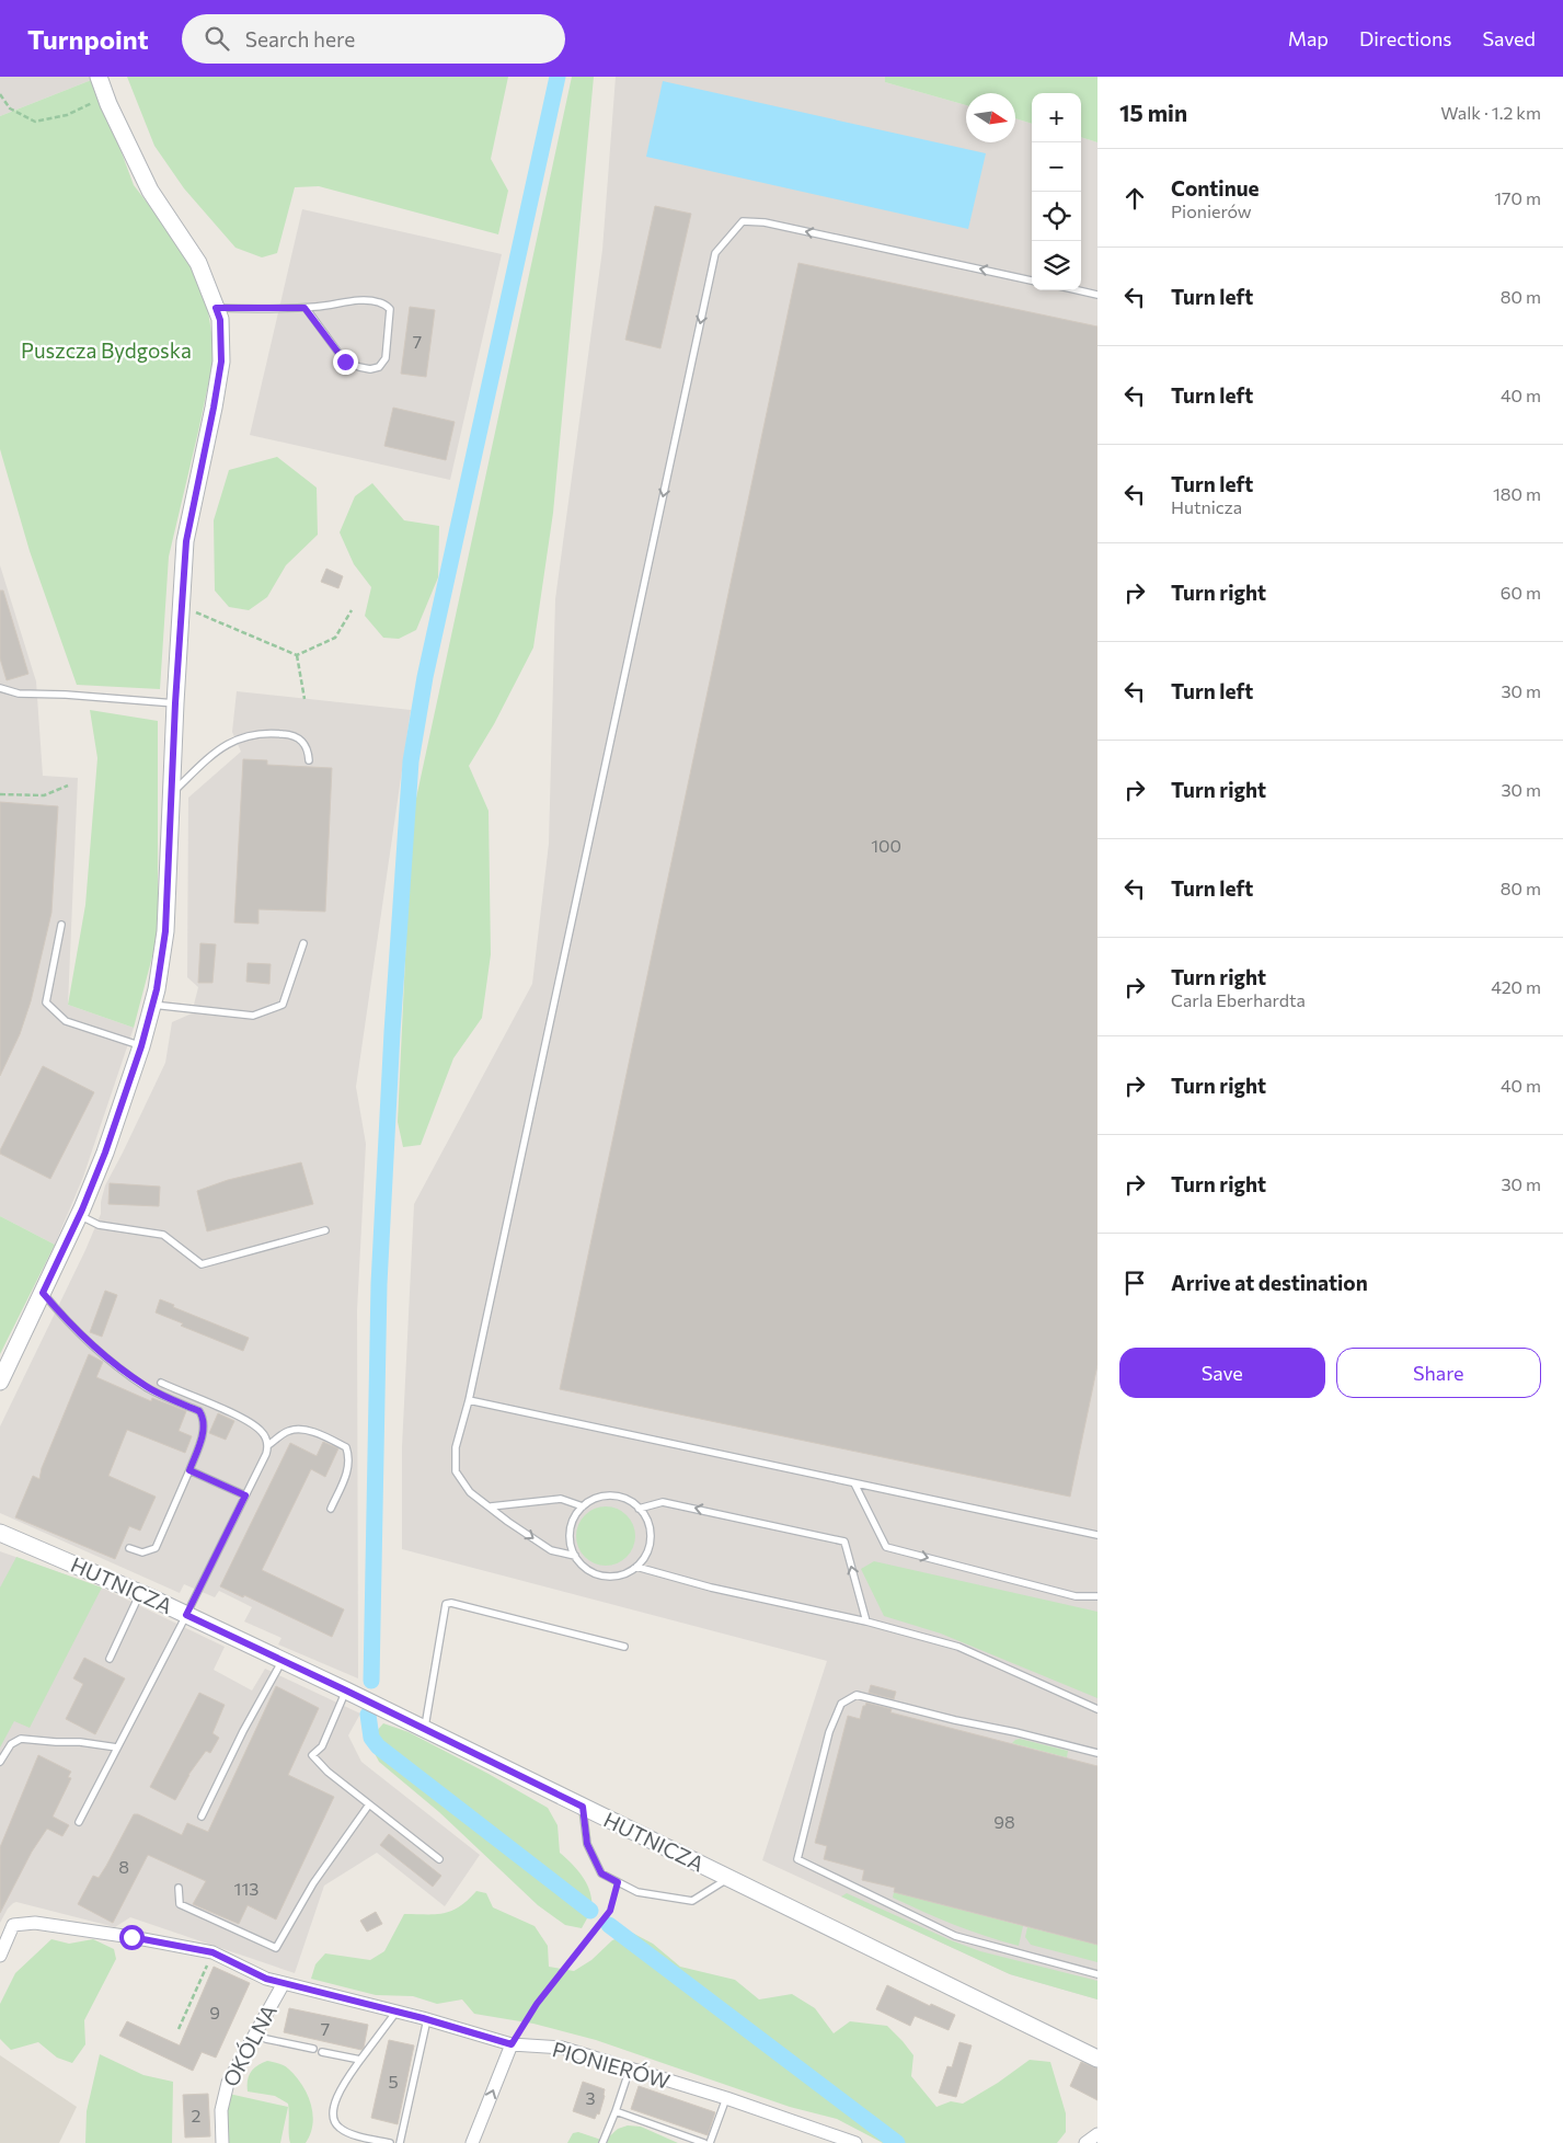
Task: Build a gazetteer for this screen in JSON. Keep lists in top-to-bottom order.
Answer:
{
  "streets": {
    "street": ["HUTNICZA", "OKÓLNA", "PIONIERÓW"]
  },
  "crossings": [
    ["OKÓLNA", "PIONIERÓW"]
  ],
  "parks": ["Puszcza Bydgoska"],
  "house_numbers": [
    "7",
    "100",
    "98",
    "8",
    "113",
    "9",
    "7",
    "5",
    "3",
    "2"
  ],
  "north": "right",
  "page": {
    "header": "Turnpoint",
    "search": "Search here",
    "nav": ["Map", "Directions", "Saved"],
    "heading": ["15 min", "Walk · 1.2 km"],
    "map_buttons": ["+", "−"],
    "list": [
      ["Continue", "Pionierów", "170 m"],
      ["Turn left", "80 m"],
      ["Turn left", "40 m"],
      ["Turn left", "Hutnicza", "180 m"],
      ["Turn right", "60 m"],
      ["Turn left", "30 m"],
      ["Turn right", "30 m"],
      ["Turn left", "80 m"],
      ["Turn right", "Carla Eberhardta", "420 m"],
      ["Turn right", "40 m"],
      ["Turn right", "30 m"],
      "Arrive at destination"
    ],
    "buttons": ["Save", "Share"]
  }
}
